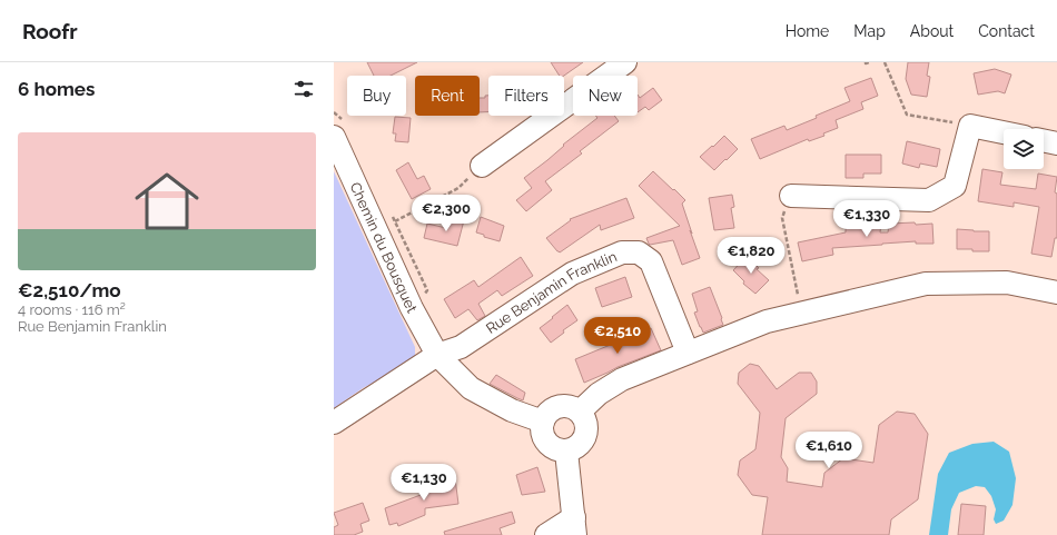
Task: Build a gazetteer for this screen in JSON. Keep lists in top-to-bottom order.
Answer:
{
  "streets": {
    "street": ["Chemin du Bousquet", "Rue Benjamin Franklin"]
  },
  "crossings": [
    ["Chemin du Bousquet", "Rue Benjamin Franklin"]
  ],
  "page": {
    "header": "Roofr",
    "nav": [
      "Home",
      "Map",
      "About",
      "Contact"
    ],
    "heading": "6 homes",
    "chip": [
      "Buy",
      "Rent",
      "Filters",
      "New"
    ],
    "list": [
      {
        "name": "€2,510/mo",
        "note": "4 rooms · 116 m² · Rue Benjamin Franklin"
      }
    ],
    "price": [
      "€2,300",
      "€1,330",
      "€1,820",
      "€2,510",
      "€1,610",
      "€1,130"
    ]
  }
}
